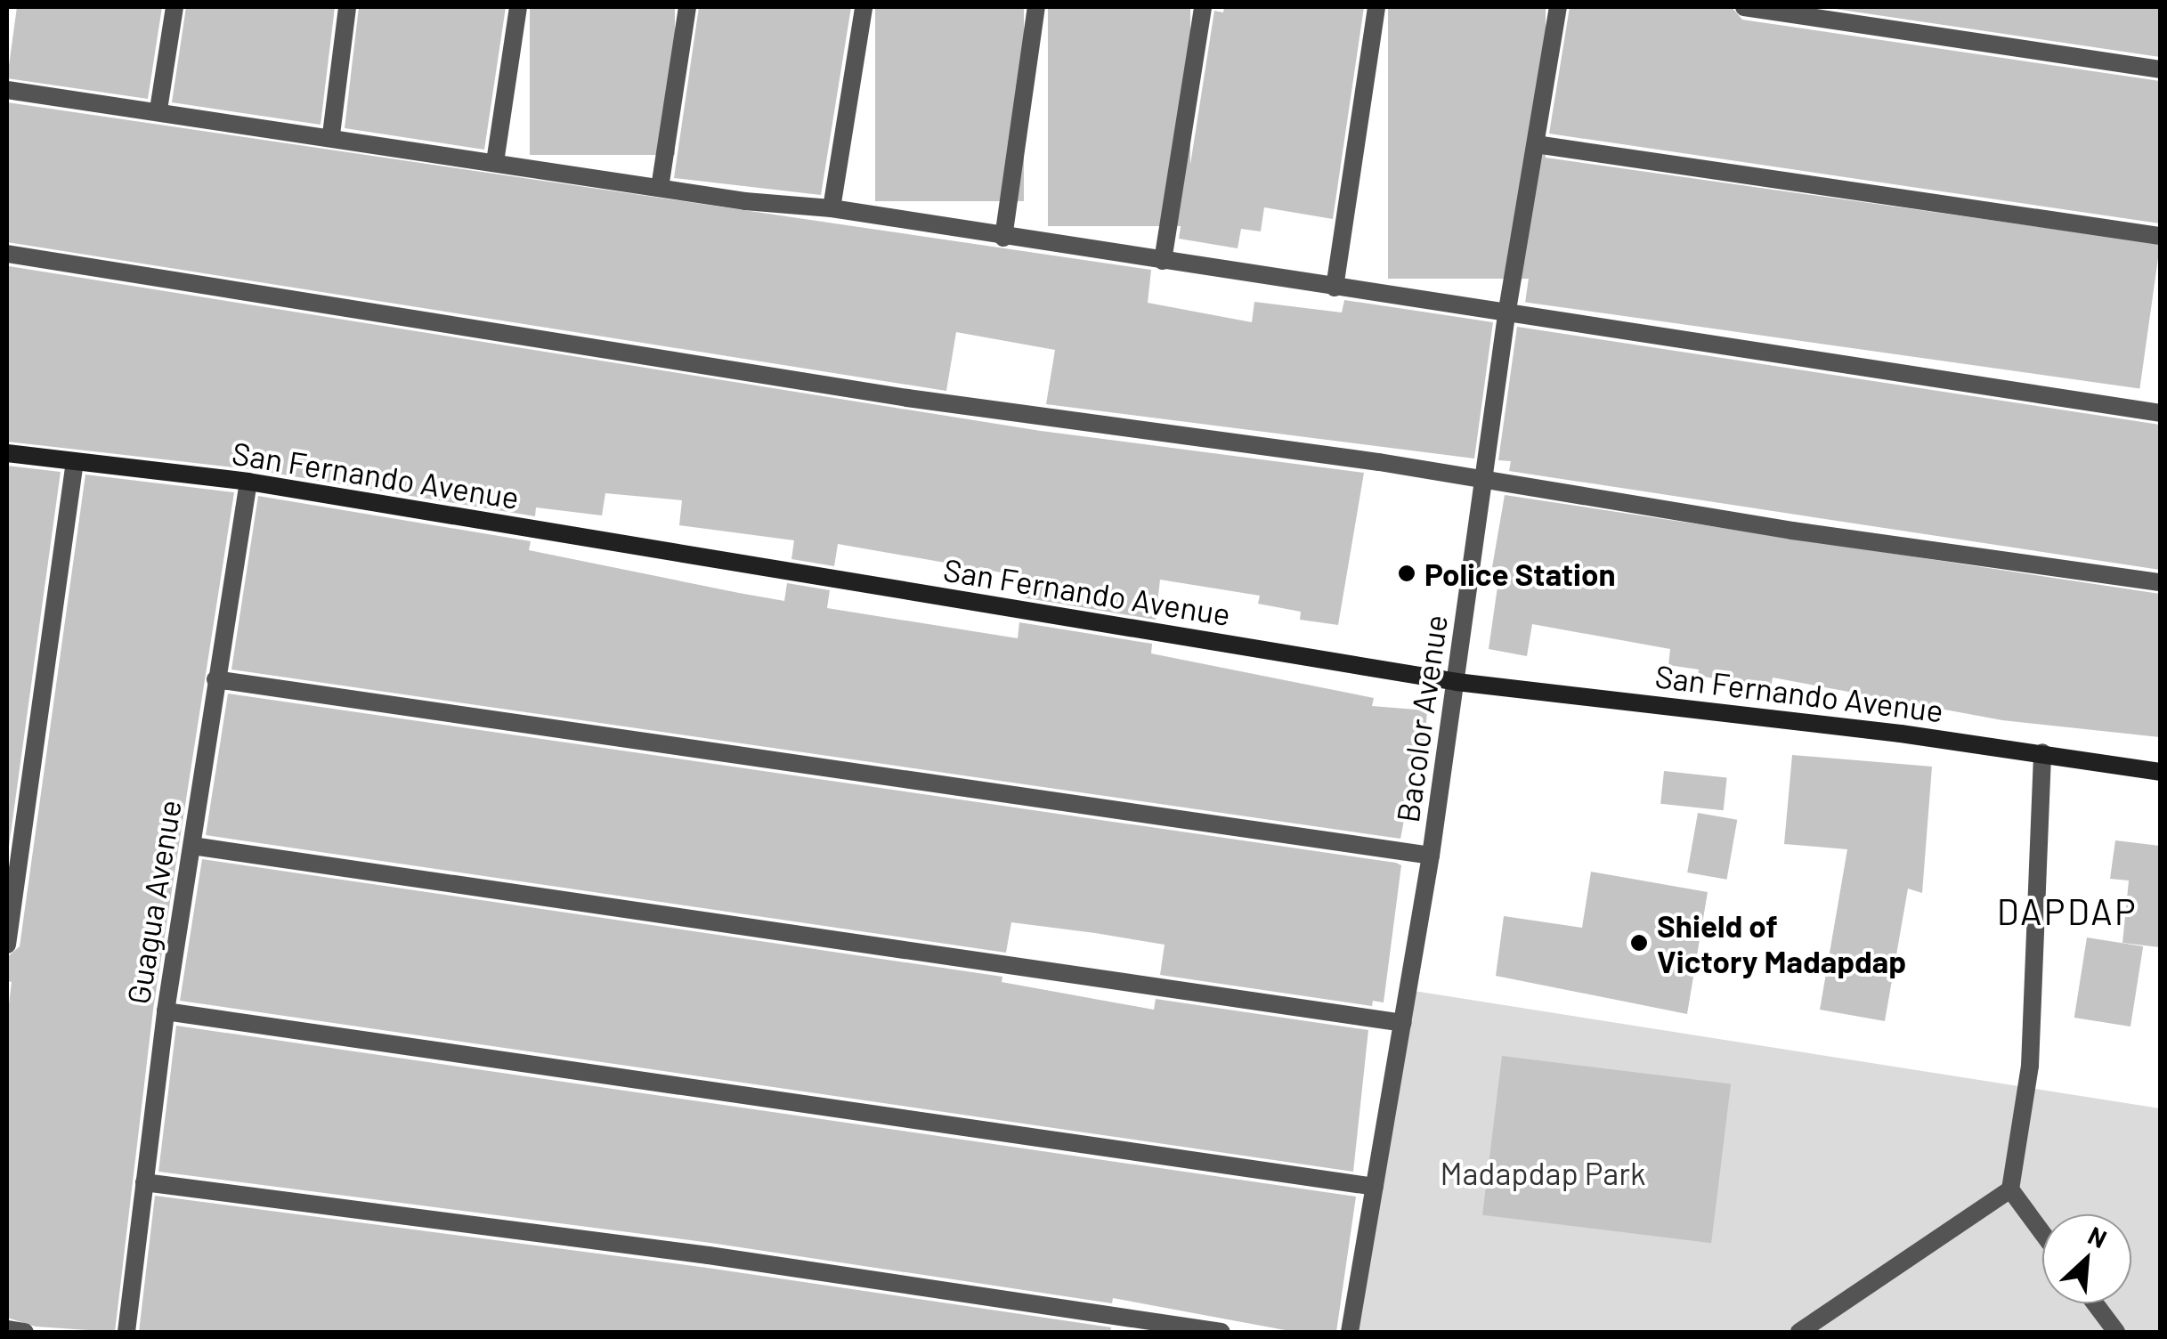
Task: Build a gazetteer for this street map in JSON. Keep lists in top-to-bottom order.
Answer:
{
  "streets": {
    "main road": ["San Fernando Avenue"],
    "street": ["Bacolor Avenue", "Guagua Avenue"]
  },
  "crossings": [
    ["San Fernando Avenue", "Bacolor Avenue"],
    ["San Fernando Avenue", "Guagua Avenue"]
  ],
  "districts": ["DAPDAP"],
  "parks": ["Madapdap Park"],
  "places": ["Police Station", "Shield of Victory Madapdap"],
  "north": "top right"
}
